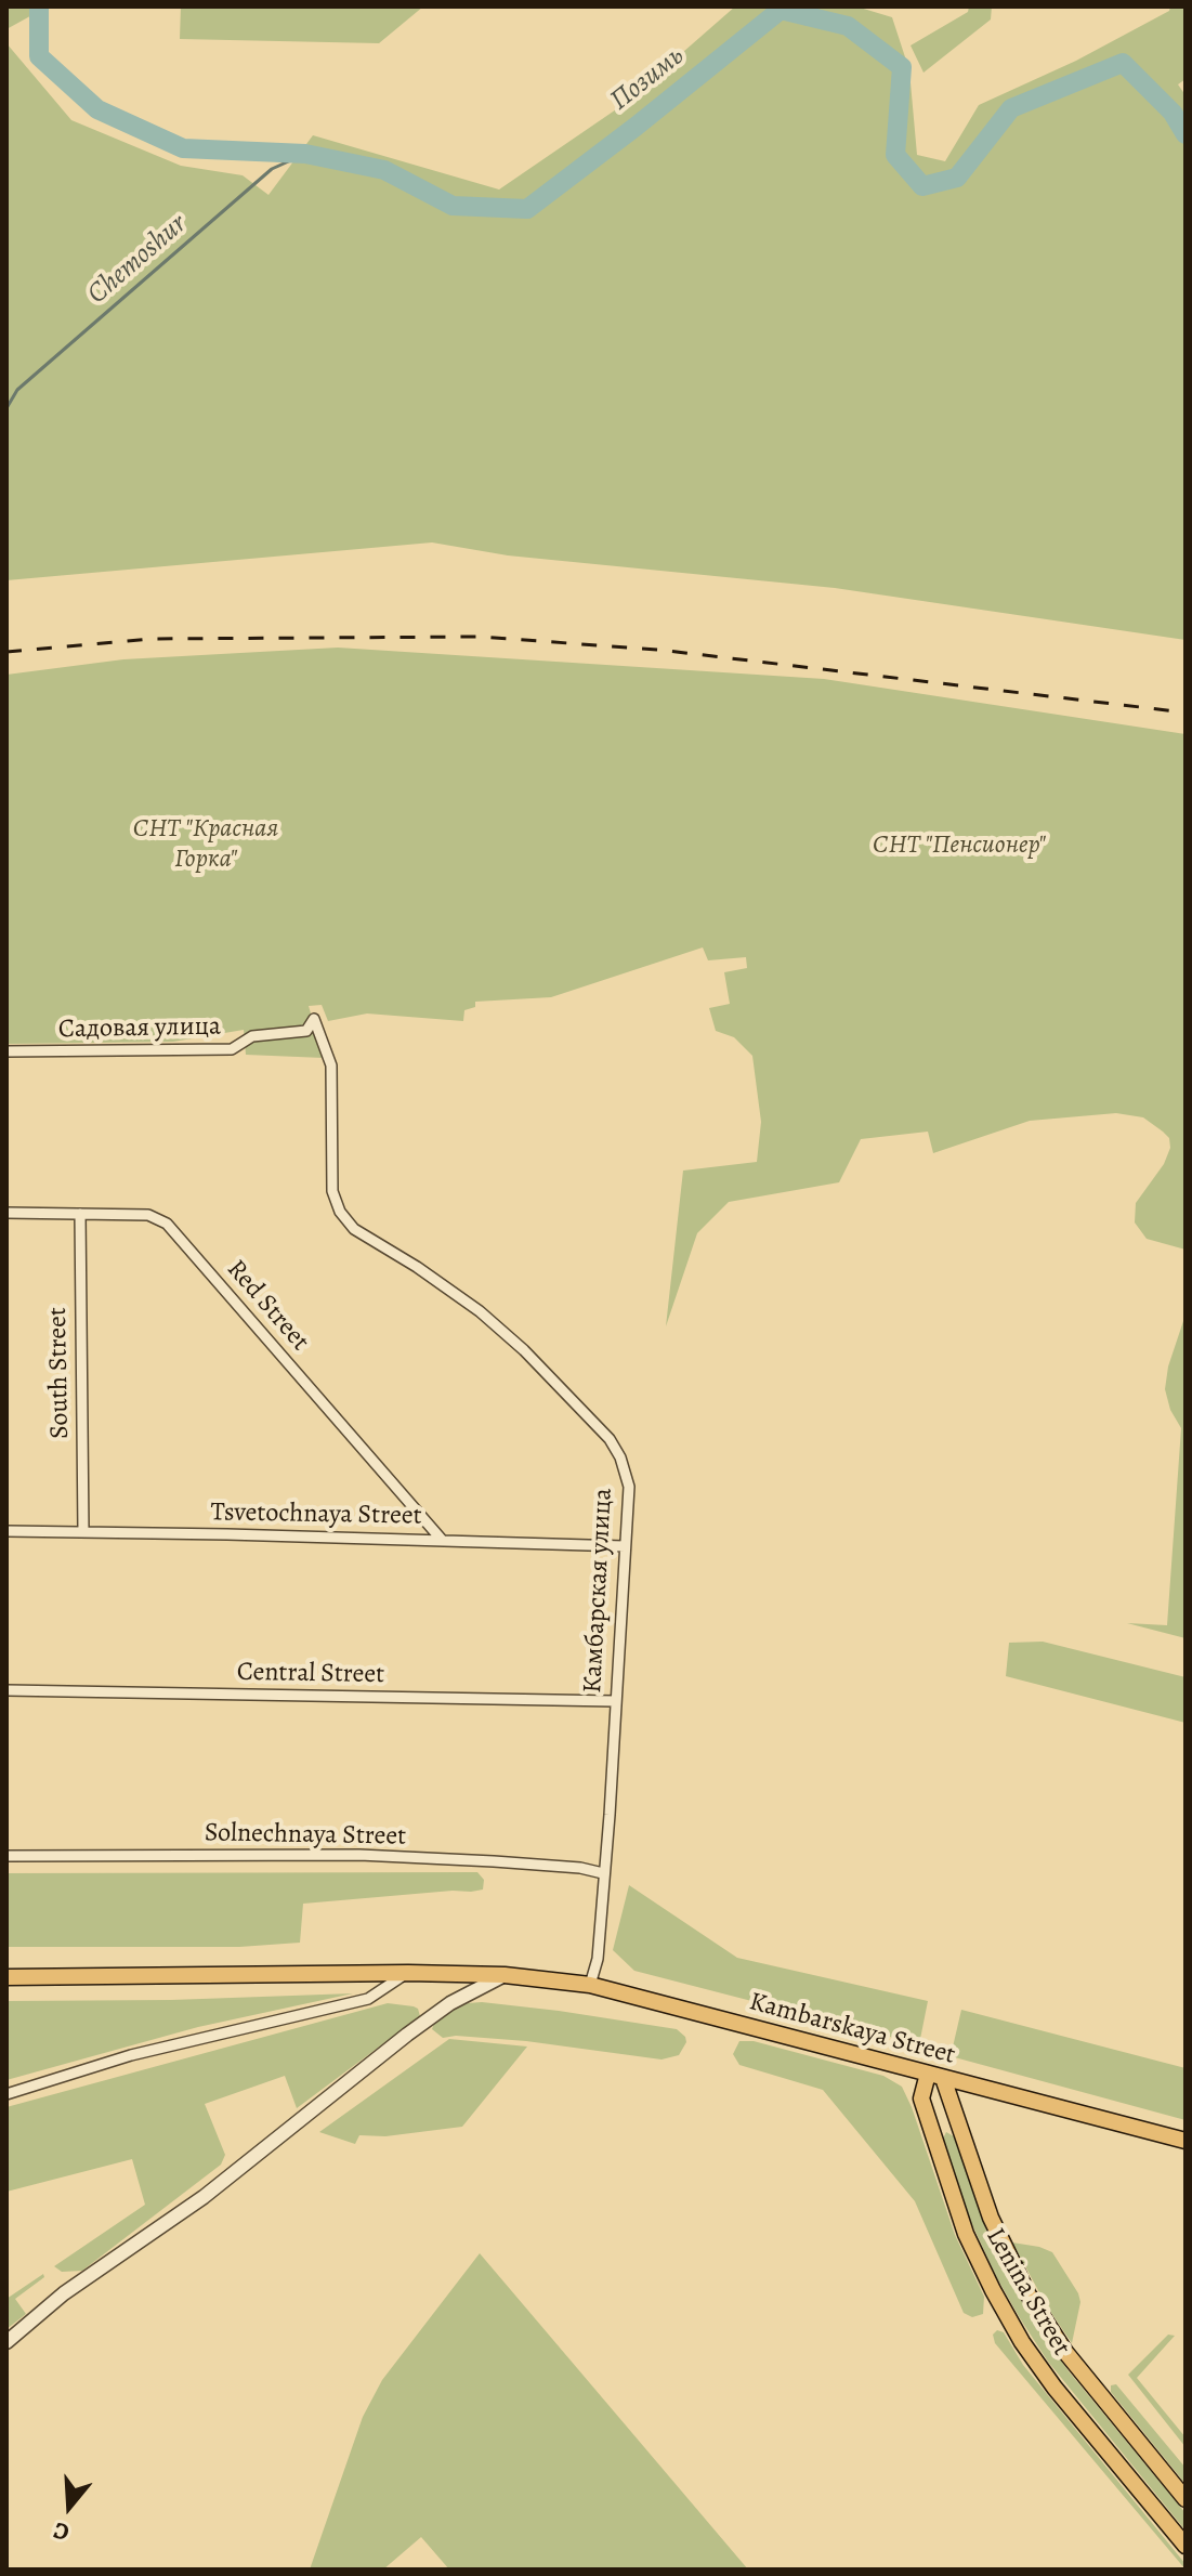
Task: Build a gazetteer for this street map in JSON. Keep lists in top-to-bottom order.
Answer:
{
  "streets": {
    "main road": ["Kambarskaya Street", "Lenina Street"],
    "street": [
      "Садовая улица",
      "Red Street",
      "South Street",
      "Tsvetochnaya Street",
      "Камбарская улица",
      "Central Street",
      "Solnechnaya Street"
    ]
  },
  "crossings": [
    ["Садовая улица", "Камбарская улица"],
    ["Red Street", "South Street"],
    ["Red Street", "Tsvetochnaya Street"],
    ["South Street", "Tsvetochnaya Street"],
    ["Tsvetochnaya Street", "Камбарская улица"],
    ["Камбарская улица", "Central Street"],
    ["Камбарская улица", "Solnechnaya Street"],
    ["Камбарская улица", "Kambarskaya Street"],
    ["Kambarskaya Street", "Lenina Street"]
  ],
  "water": ["Позимь", "Chemoshur"],
  "parks": ["СНТ \"Красная Горка\"", "СНТ \"Пенсионер\""],
  "north": "bottom"
}
